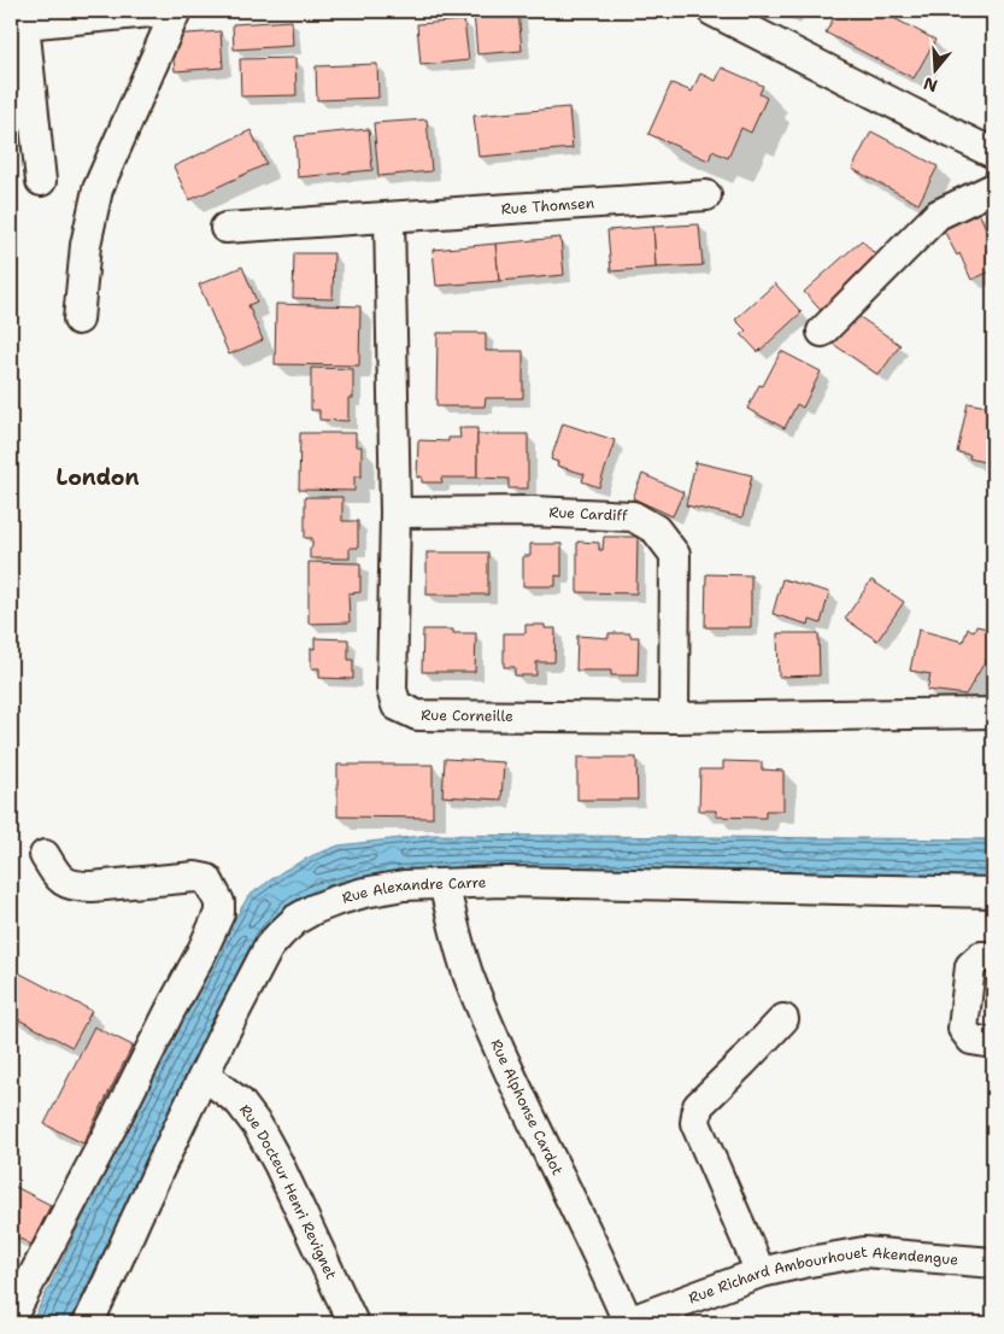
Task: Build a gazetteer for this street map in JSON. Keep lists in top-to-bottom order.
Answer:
{
  "streets": {
    "street": [
      "Rue Thomsen",
      "Rue Cardiff",
      "Rue Corneille",
      "Rue Alexandre Carre",
      "Rue Alphonse Cardot",
      "Rue Docteur Henri Revignet",
      "Rue Richard Ambourhouet Akendengue"
    ]
  },
  "crossings": [
    ["Rue Thomsen", "Rue Corneille"],
    ["Rue Cardiff", "Rue Corneille"],
    ["Rue Alexandre Carre", "Rue Alphonse Cardot"],
    ["Rue Alexandre Carre", "Rue Docteur Henri Revignet"],
    ["Rue Alphonse Cardot", "Rue Richard Ambourhouet Akendengue"]
  ],
  "districts": ["London"],
  "north": "bottom"
}
